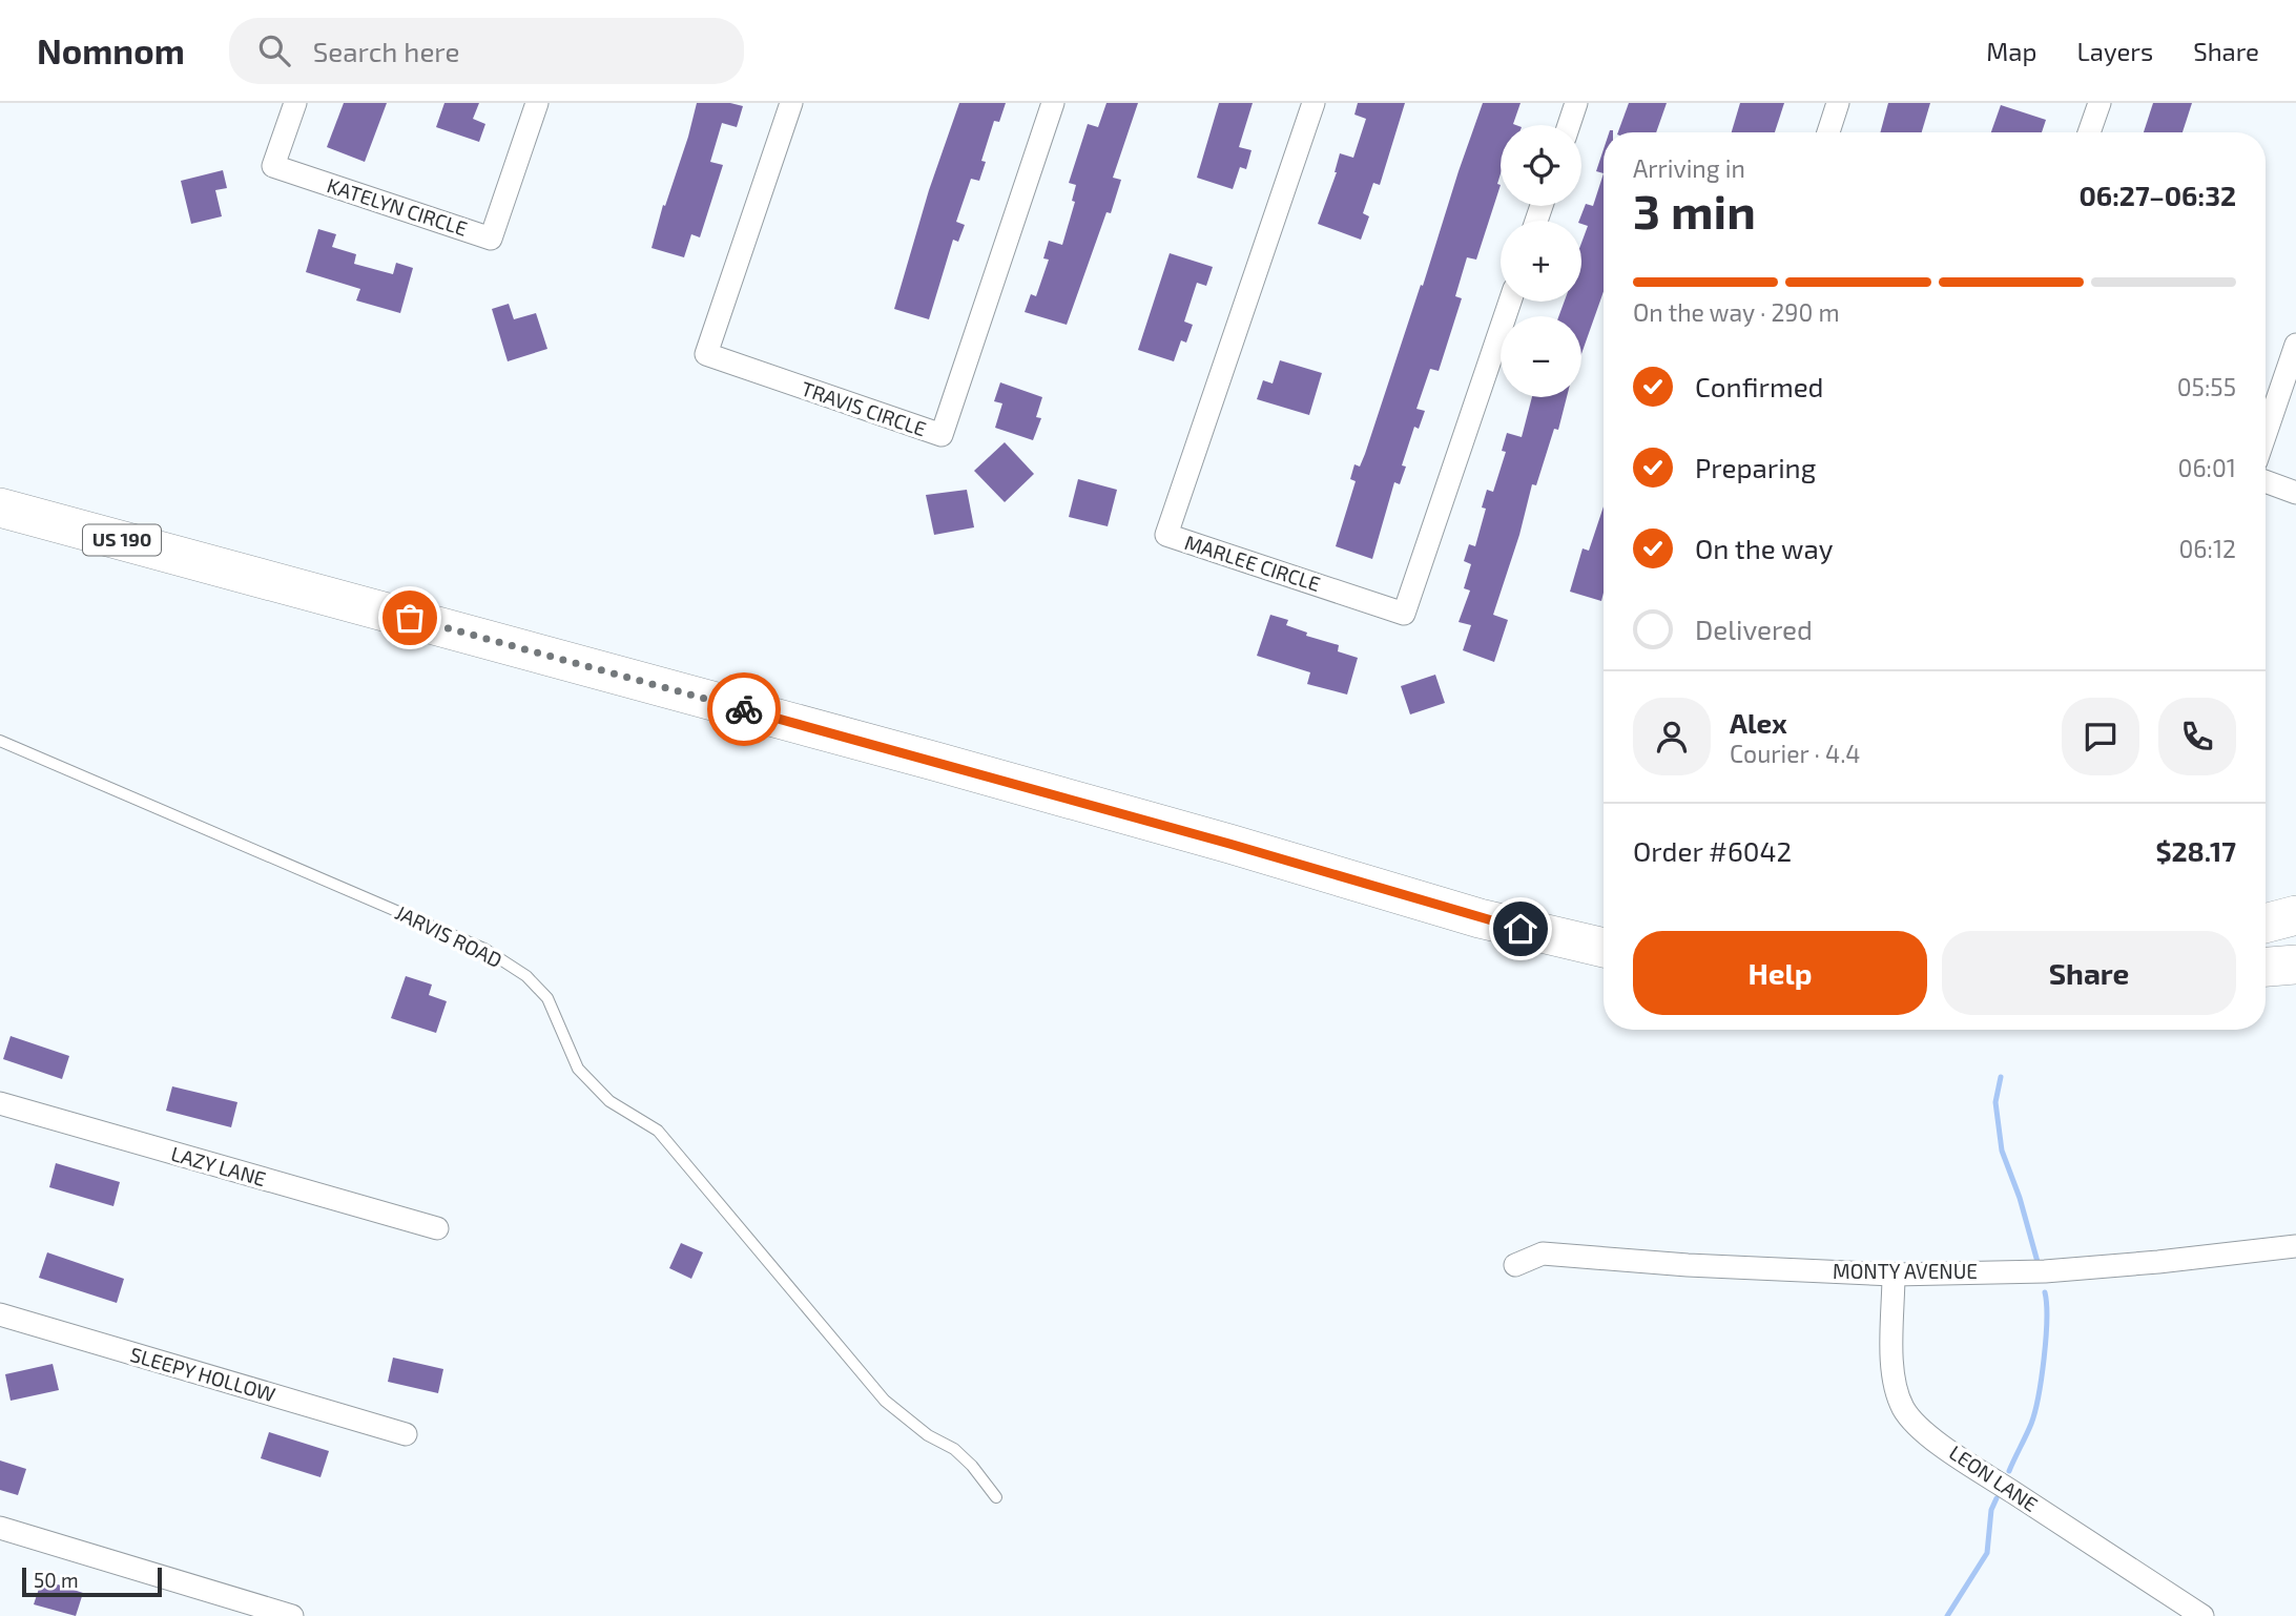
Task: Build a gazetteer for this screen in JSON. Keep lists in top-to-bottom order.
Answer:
{
  "streets": {
    "highway": ["US 190"],
    "street": [
      "KATELYN CIRCLE",
      "TRAVIS CIRCLE",
      "MARLEE CIRCLE",
      "LAZY LANE",
      "MONTY AVENUE",
      "SLEEPY HOLLOW",
      "LEON LANE"
    ],
    "lane": ["JARVIS ROAD"]
  },
  "crossings": [
    ["MONTY AVENUE", "LEON LANE"]
  ],
  "scale_bar": "50 m",
  "page": {
    "header": "Nomnom",
    "search": "Search here",
    "nav": ["Map", "Layers", "Share"],
    "map_buttons": ["+", "−"],
    "heading": ["3 min", "Arriving in", "06:27–06:32"],
    "panel": [
      "Alex",
      "Courier · 4.4",
      "Order #6042",
      "$28.17"
    ],
    "bar": "On the way · 290 m",
    "list": [
      ["Confirmed", "05:55"],
      ["Preparing", "06:01"],
      ["On the way", "06:12"],
      "Delivered"
    ],
    "buttons": ["Help", "Share"],
    "scale": "50 m"
  }
}
